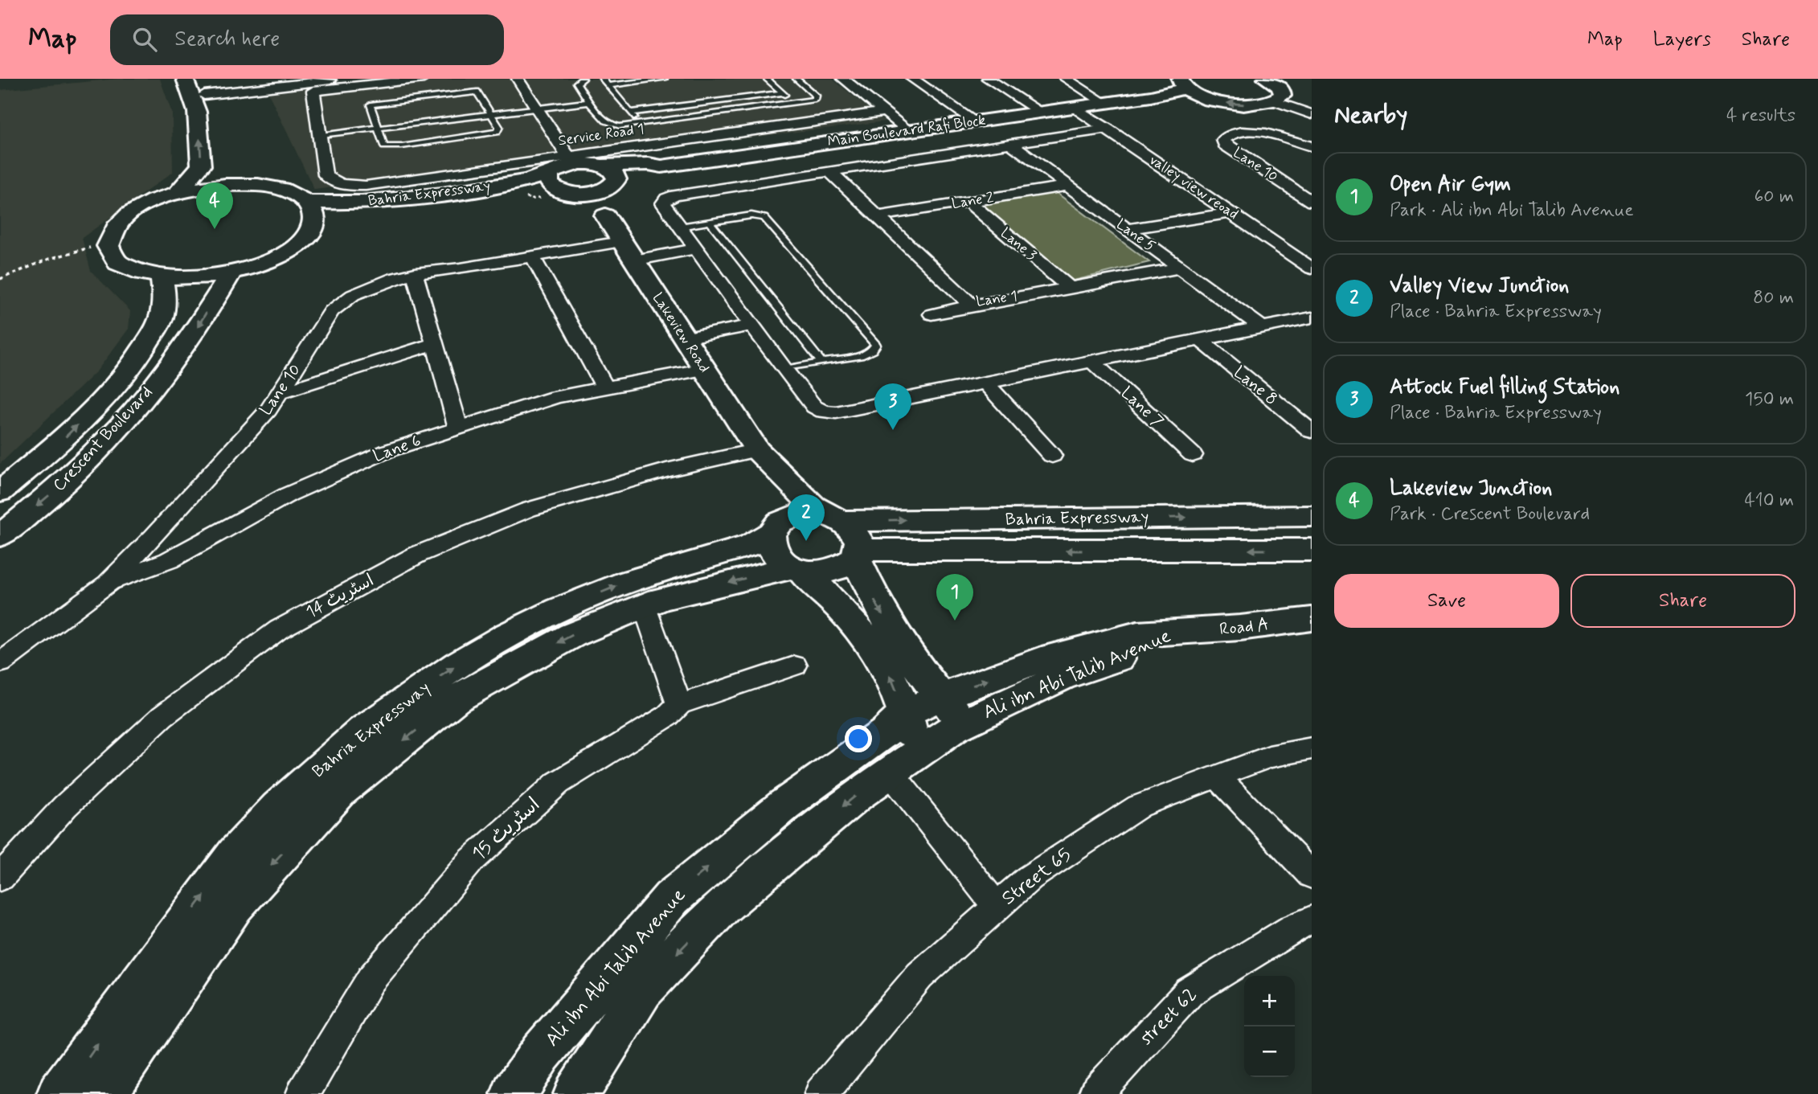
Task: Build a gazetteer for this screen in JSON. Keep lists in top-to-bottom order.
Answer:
{
  "streets": {
    "main road": [
      "Main Boulevard Rafi Block",
      "Bahria Expressway",
      "Lakeview Road",
      "Crescent Boulevard",
      "Road A",
      "Ali ibn Abi Talib Avenue"
    ],
    "street": [
      "Service Road 1",
      "Lane 10",
      "valley view reoad",
      "Lane 2",
      "Lane 5",
      "Lane 3",
      "Lane 1",
      "Lane 8",
      "Lane 7",
      "Lane 6",
      "اسٹریٹ 14",
      "اسٹریٹ 15",
      "Street 65",
      "street 62"
    ]
  },
  "crossings": [
    ["Main Boulevard Rafi Block", "valley view reoad"],
    ["Lane 10", "Lakeview Road"],
    ["Lane 10", "Lane 6"],
    ["Lane 2", "Lane 5"],
    ["Lane 2", "Lane 3"],
    ["Lane 2", "Lane 1"],
    ["Lane 5", "Lane 1"],
    ["Lane 3", "Lane 1"],
    ["Lakeview Road", "Lane 6"],
    ["Lakeview Road", "اسٹریٹ 14"],
    ["Road A", "Ali ibn Abi Talib Avenue"]
  ],
  "page": {
    "header": "Map",
    "search": "Search here",
    "nav": ["Map", "Layers", "Share"],
    "heading": ["Nearby", "4 results"],
    "list": [
      {
        "mark": "1",
        "name": "Open Air Gym",
        "note": "Park · Ali ibn Abi Talib Avenue",
        "value": "60 m"
      },
      {
        "mark": "2",
        "name": "Valley View Junction",
        "note": "Place · Bahria Expressway",
        "value": "80 m"
      },
      {
        "mark": "3",
        "name": "Attock Fuel filling Station",
        "note": "Place · Bahria Expressway",
        "value": "150 m"
      },
      {
        "mark": "4",
        "name": "Lakeview Junction",
        "note": "Park · Crescent Boulevard",
        "value": "410 m"
      }
    ],
    "pins": [
      "4",
      "3",
      "2",
      "1"
    ],
    "buttons": ["Save", "Share"],
    "map_buttons": ["+", "−"]
  }
}
